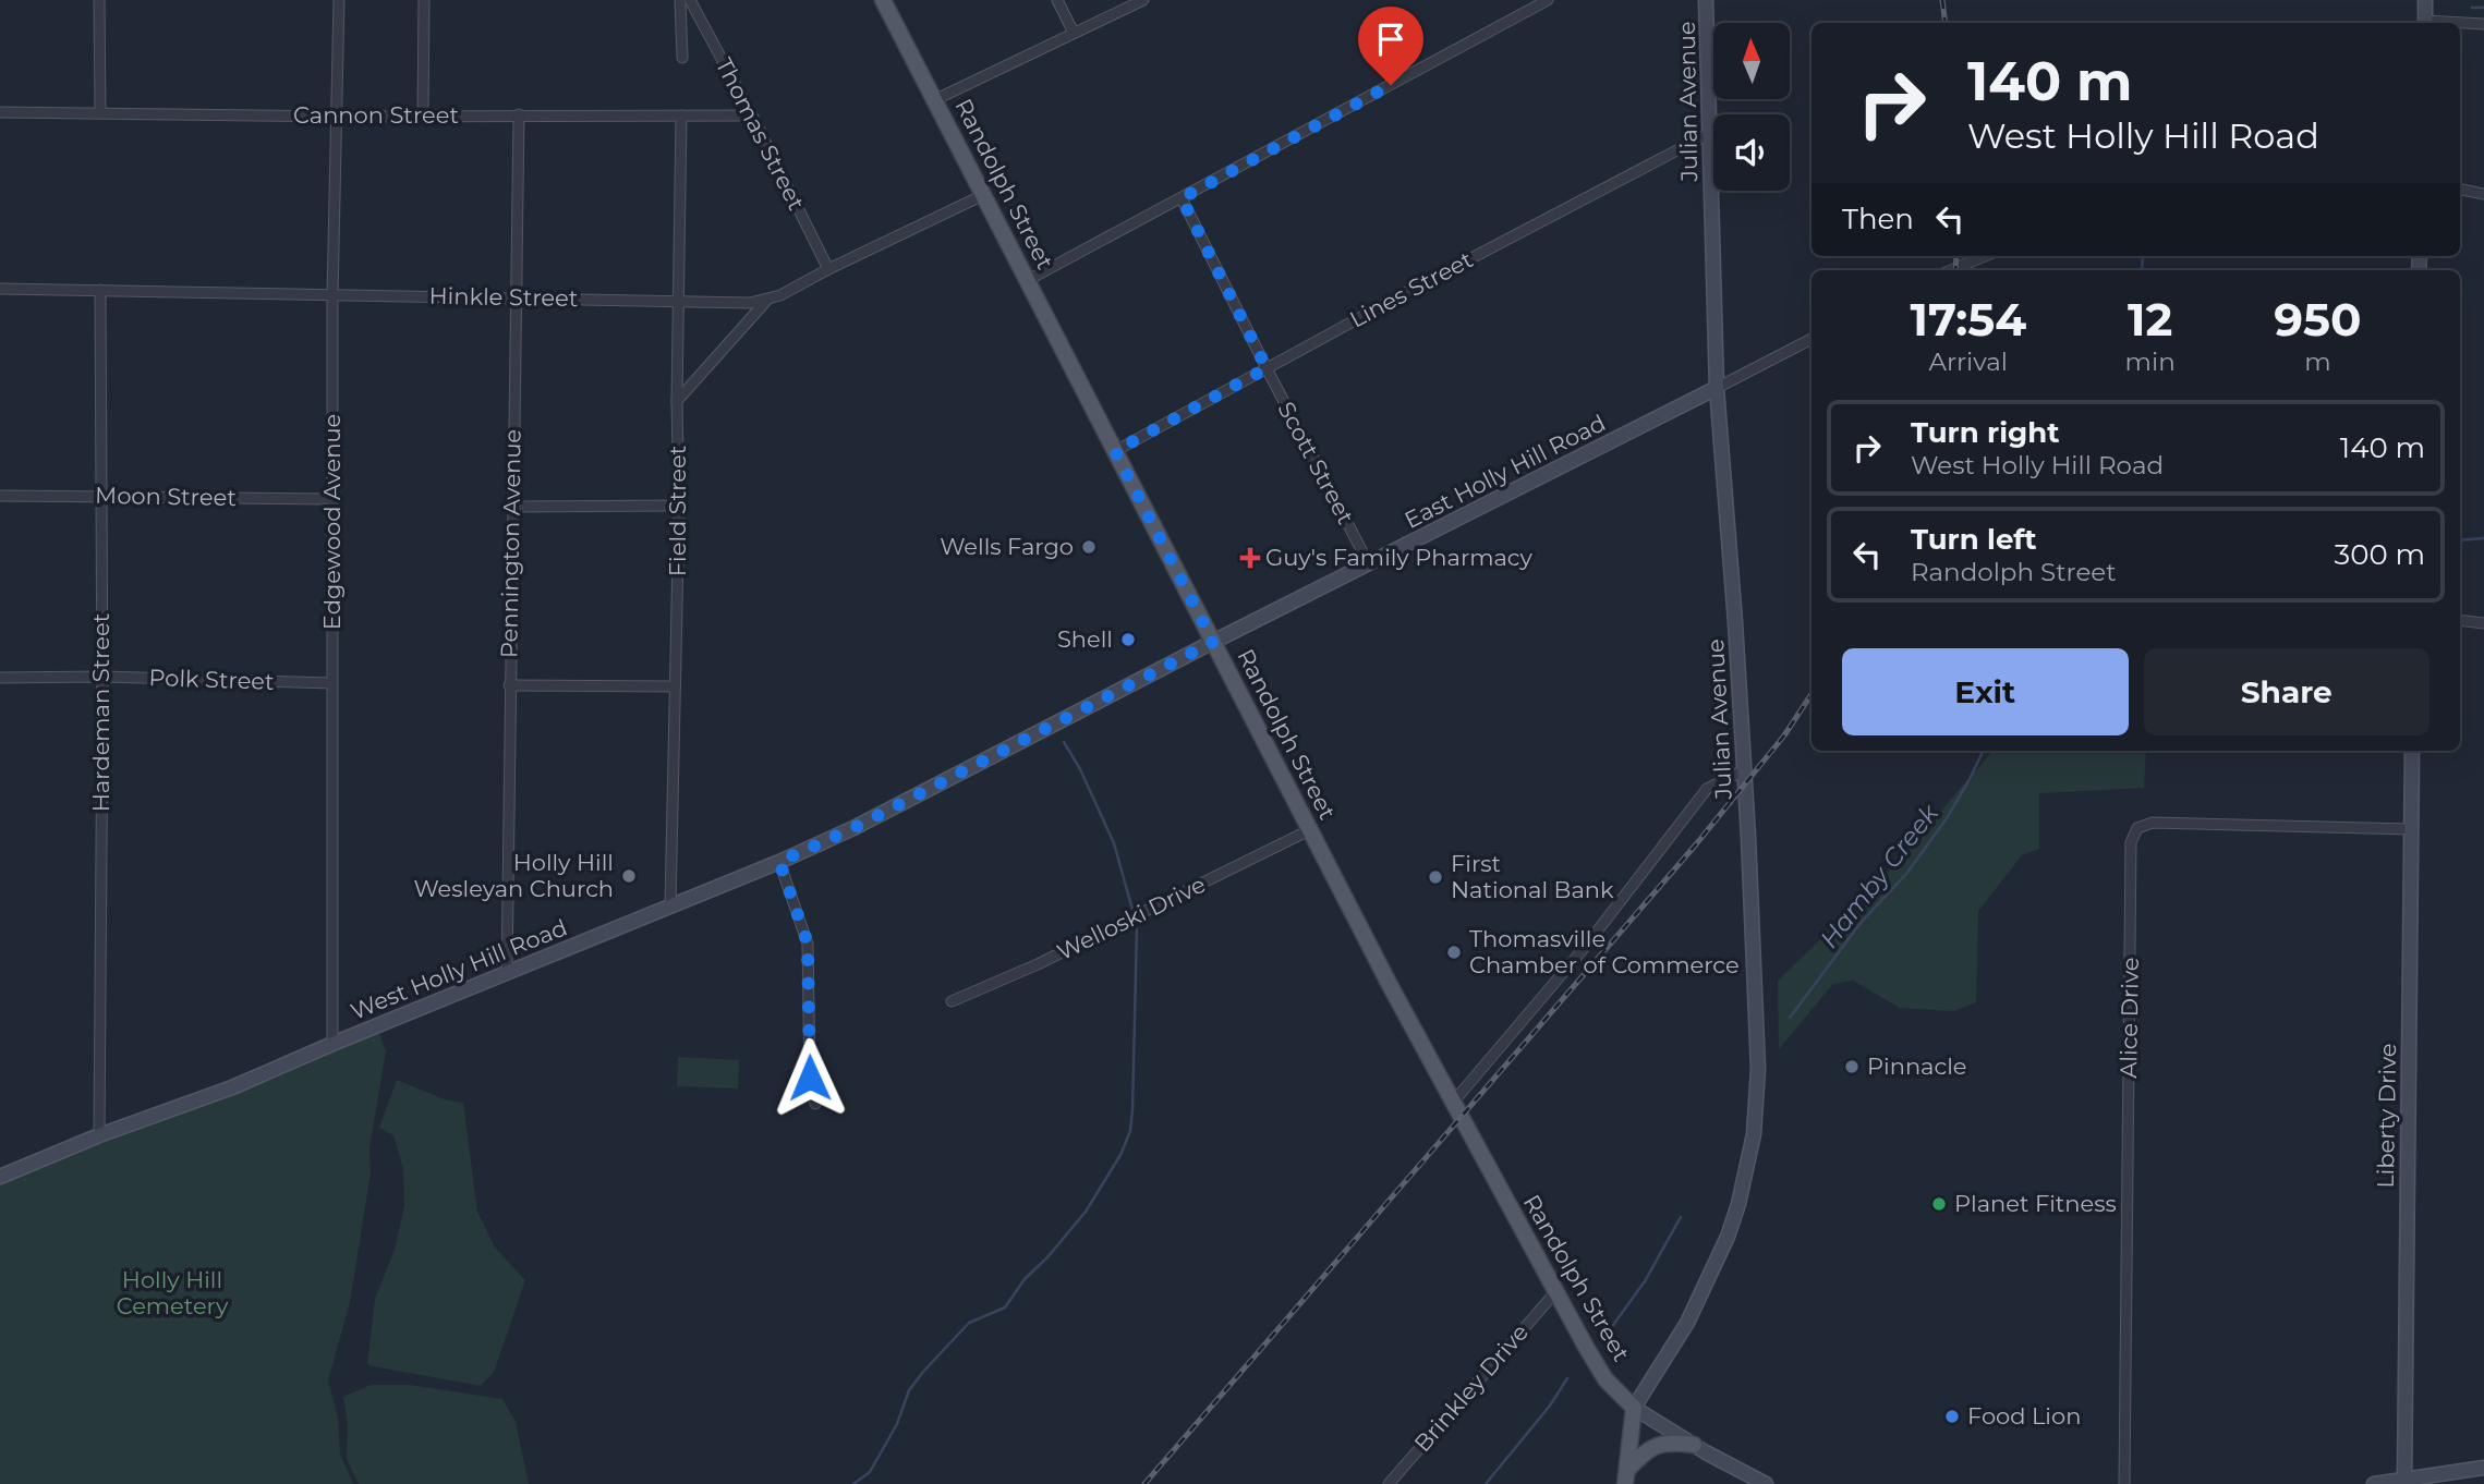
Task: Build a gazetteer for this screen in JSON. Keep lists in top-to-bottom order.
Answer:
{
  "streets": {
    "main road": ["Randolph Street"],
    "street": [
      "Julian Avenue",
      "Cannon Street",
      "Thomas Street",
      "Lines Street",
      "Hinkle Street",
      "Scott Street",
      "East Holly Hill Road",
      "Moon Street",
      "Field Street",
      "Edgewood Avenue",
      "Pennington Avenue",
      "Polk Street",
      "Hardeman Street",
      "Welloski Drive",
      "West Holly Hill Road",
      "Alice Drive",
      "Liberty Drive",
      "Brinkley Drive"
    ]
  },
  "crossings": [
    ["Julian Avenue", "Randolph Street"],
    ["Julian Avenue", "Lines Street"],
    ["Julian Avenue", "East Holly Hill Road"],
    ["Cannon Street", "Thomas Street"],
    ["Cannon Street", "Field Street"],
    ["Cannon Street", "Edgewood Avenue"],
    ["Cannon Street", "Pennington Avenue"],
    ["Thomas Street", "Hinkle Street"],
    ["Randolph Street", "Lines Street"],
    ["Randolph Street", "Hinkle Street"],
    ["Randolph Street", "East Holly Hill Road"],
    ["Randolph Street", "Welloski Drive"],
    ["Randolph Street", "West Holly Hill Road"],
    ["Randolph Street", "Brinkley Drive"],
    ["Lines Street", "Scott Street"],
    ["Hinkle Street", "Field Street"],
    ["Hinkle Street", "Edgewood Avenue"],
    ["Hinkle Street", "Pennington Avenue"],
    ["Hinkle Street", "Hardeman Street"],
    ["Scott Street", "East Holly Hill Road"],
    ["East Holly Hill Road", "West Holly Hill Road"],
    ["Moon Street", "Edgewood Avenue"],
    ["Moon Street", "Hardeman Street"],
    ["Field Street", "West Holly Hill Road"],
    ["Edgewood Avenue", "Polk Street"],
    ["Edgewood Avenue", "West Holly Hill Road"],
    ["Pennington Avenue", "West Holly Hill Road"],
    ["Polk Street", "Hardeman Street"],
    ["Hardeman Street", "West Holly Hill Road"],
    ["Alice Drive", "Liberty Drive"]
  ],
  "water": ["Hamby Creek"],
  "parks": ["Holly Hill Cemetery"],
  "places": {
    "other": [
      "Wells Fargo",
      "Shell",
      "Holly Hill Wesleyan Church",
      "First National Bank",
      "Thomasville Chamber of Commerce",
      "Pinnacle",
      "Planet Fitness",
      "Food Lion"
    ],
    "health": ["Guy's Family Pharmacy"]
  },
  "north": "top",
  "page": {
    "turn": ["140 m", "West Holly Hill Road"],
    "then": "Then",
    "eta": [
      "17:54",
      "Arrival",
      "12",
      "min",
      "950",
      "m"
    ],
    "list": [
      {
        "name": "Turn right",
        "note": "West Holly Hill Road",
        "value": "140 m"
      },
      {
        "name": "Turn left",
        "note": "Randolph Street",
        "value": "300 m"
      }
    ],
    "buttons": ["Exit", "Share"]
  }
}
